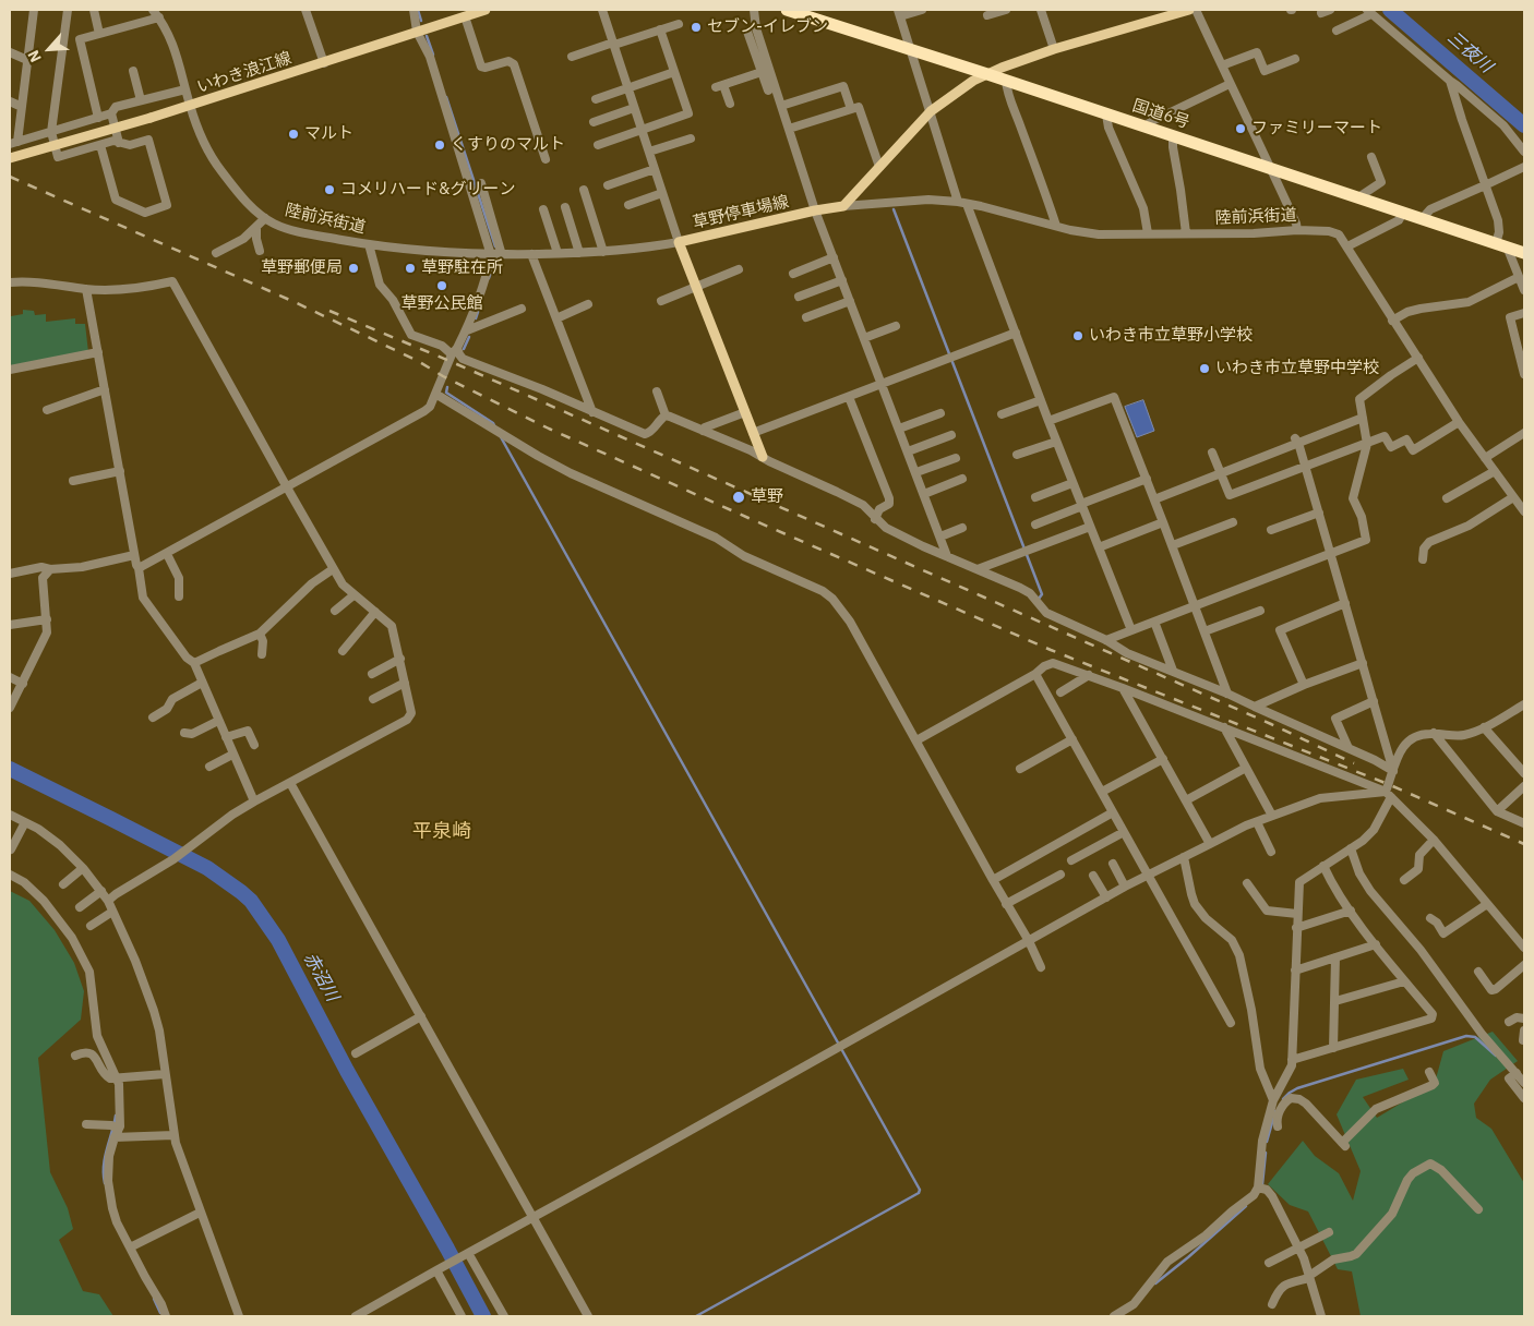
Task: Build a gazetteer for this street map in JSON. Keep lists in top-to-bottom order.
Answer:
{
  "streets": {
    "highway": ["国道6号"],
    "main road": ["いわき浪江線", "草野停車場線"],
    "street": ["陸前浜街道"]
  },
  "crossings": [
    ["いわき浪江線", "陸前浜街道"],
    ["草野停車場線", "陸前浜街道"]
  ],
  "districts": ["平泉崎"],
  "water": ["三夜川", "赤沼川"],
  "places": [
    "セブン-イレブン",
    "ファミリーマート",
    "マルト",
    "くすりのマルト",
    "コメリハード&グリーン",
    "草野郵便局",
    "草野駐在所",
    "草野公民館",
    "いわき市立草野小学校",
    "いわき市立草野中学校",
    "草野"
  ],
  "north": "bottom left"
}
